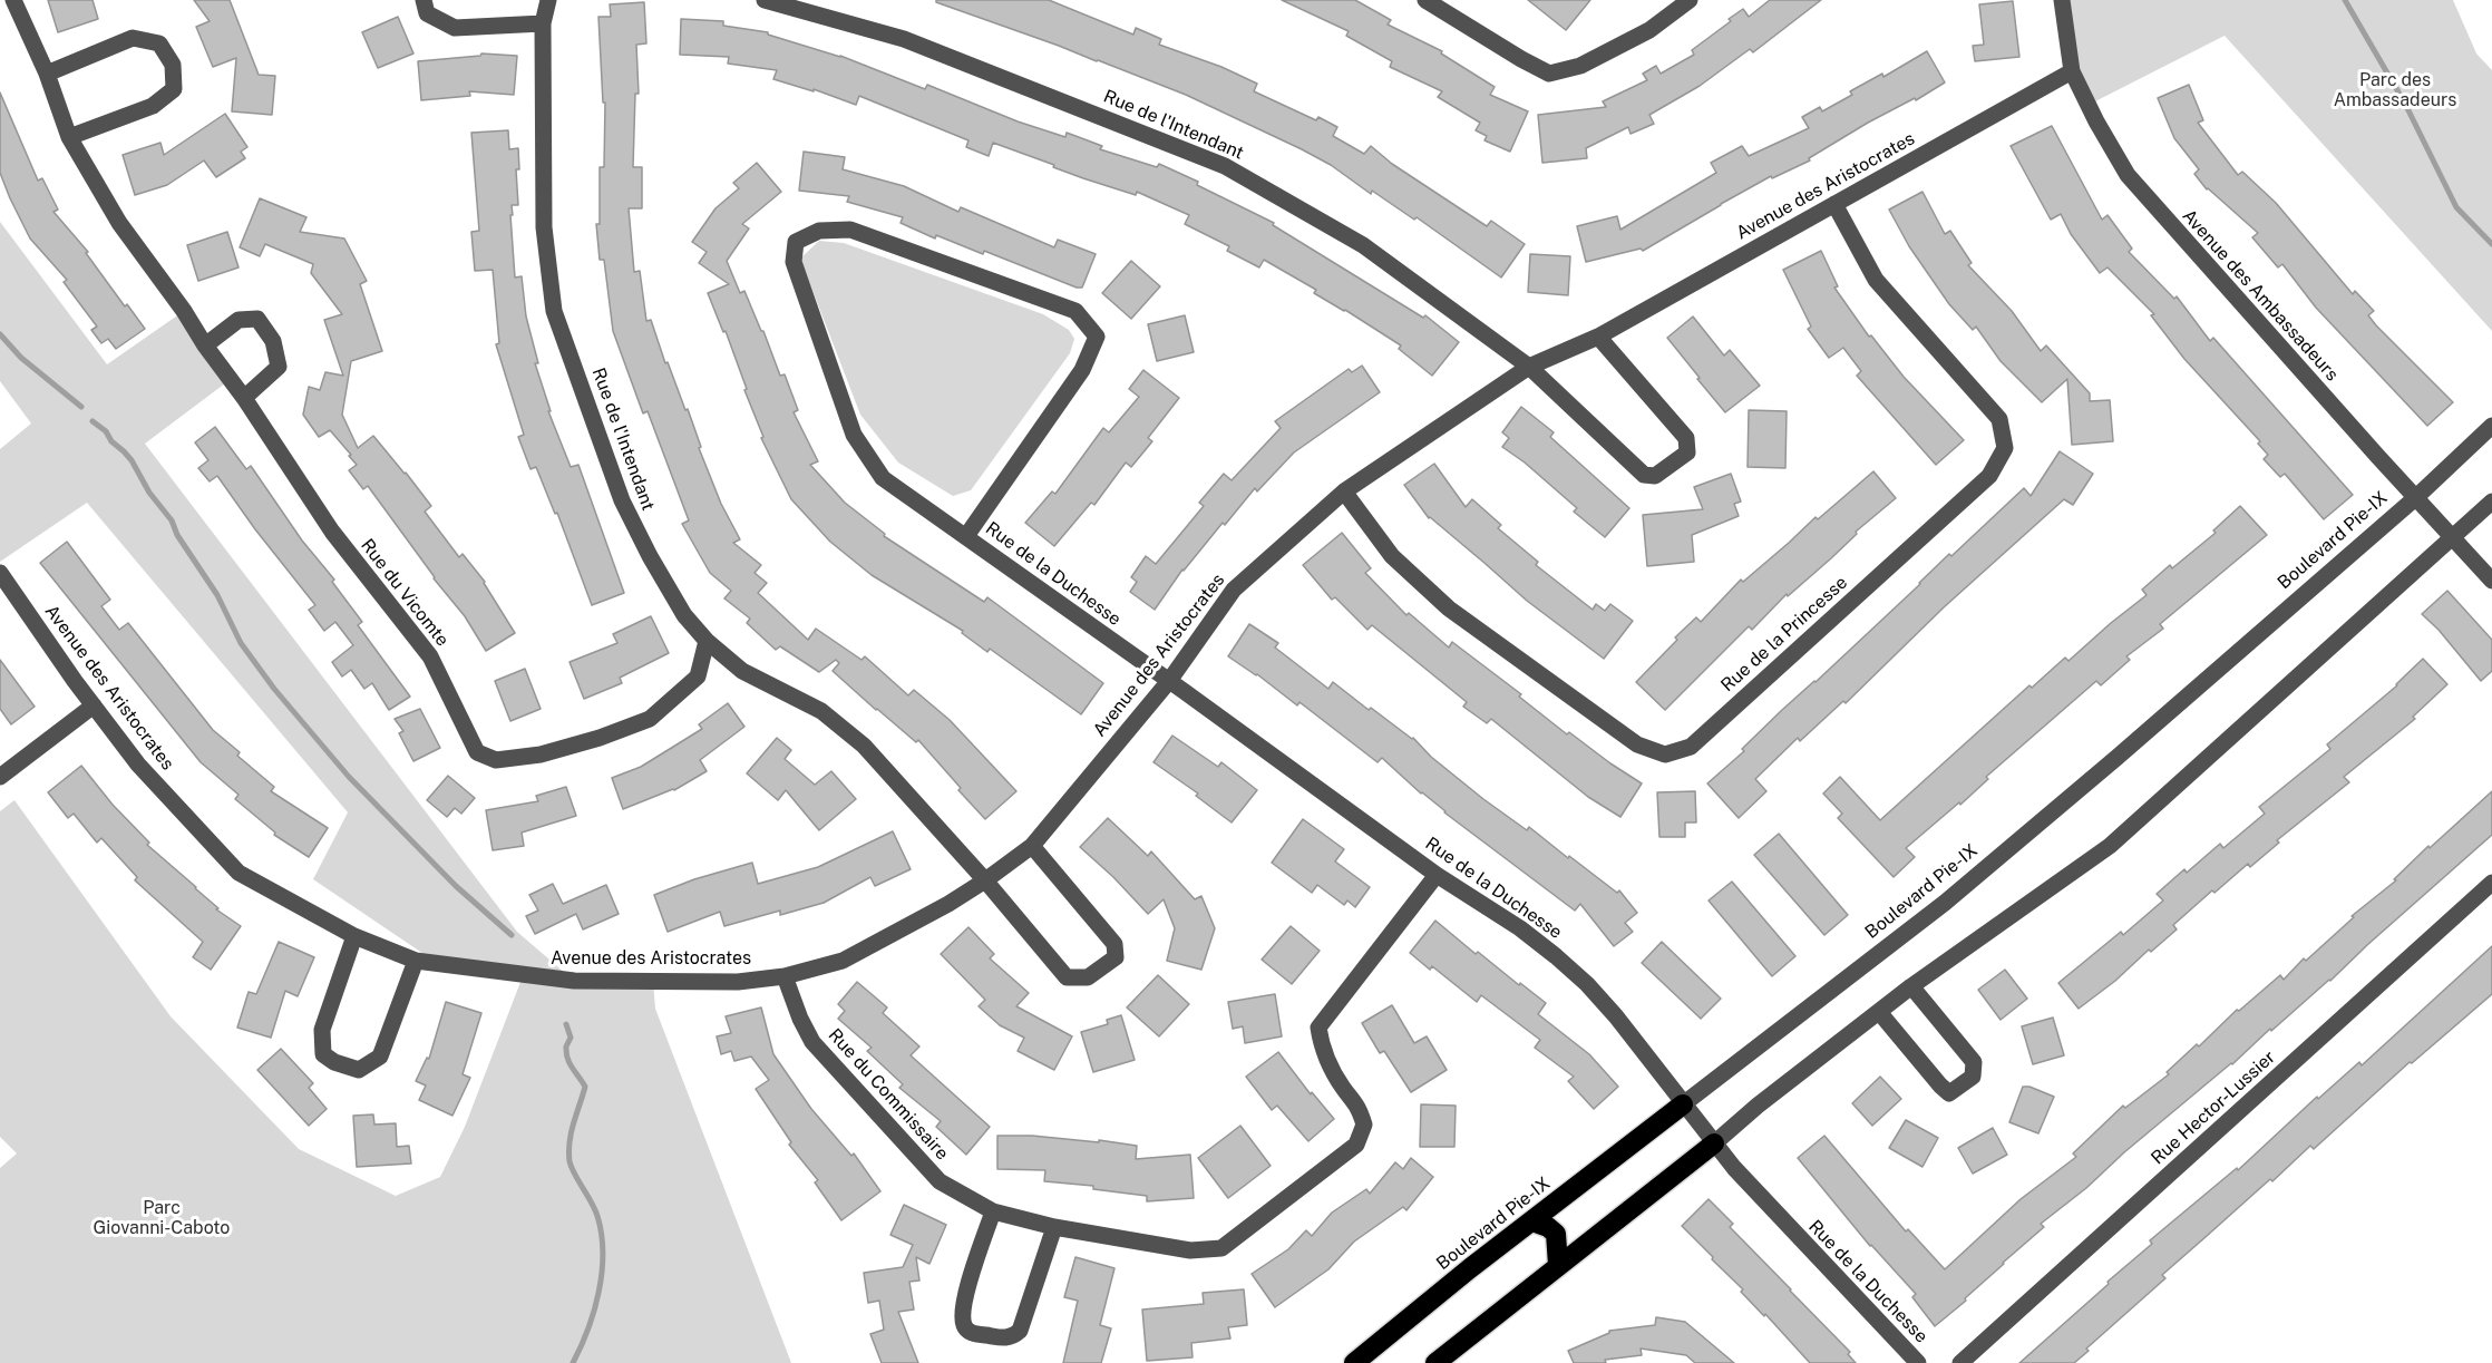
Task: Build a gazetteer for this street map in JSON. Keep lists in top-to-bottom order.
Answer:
{
  "streets": {
    "highway": ["Boulevard Pie-IX"],
    "street": [
      "Rue de l'Intendant",
      "Avenue des Aristocrates",
      "Avenue des Ambassadeurs",
      "Rue de la Duchesse",
      "Rue du Vicomte",
      "Rue de la Princesse",
      "Rue du Commissaire",
      "Rue Hector-Lussier"
    ]
  },
  "crossings": [
    ["Rue de l'Intendant", "Avenue des Aristocrates"],
    ["Rue de l'Intendant", "Rue du Vicomte"],
    ["Avenue des Aristocrates", "Avenue des Ambassadeurs"],
    ["Avenue des Aristocrates", "Rue de la Duchesse"],
    ["Avenue des Aristocrates", "Rue de la Princesse"],
    ["Avenue des Aristocrates", "Rue du Commissaire"],
    ["Avenue des Ambassadeurs", "Boulevard Pie-IX"],
    ["Boulevard Pie-IX", "Rue de la Duchesse"],
    ["Rue de la Duchesse", "Rue du Commissaire"]
  ],
  "parks": ["Parc des Ambassadeurs", "Parc Giovanni-Caboto"]
}
